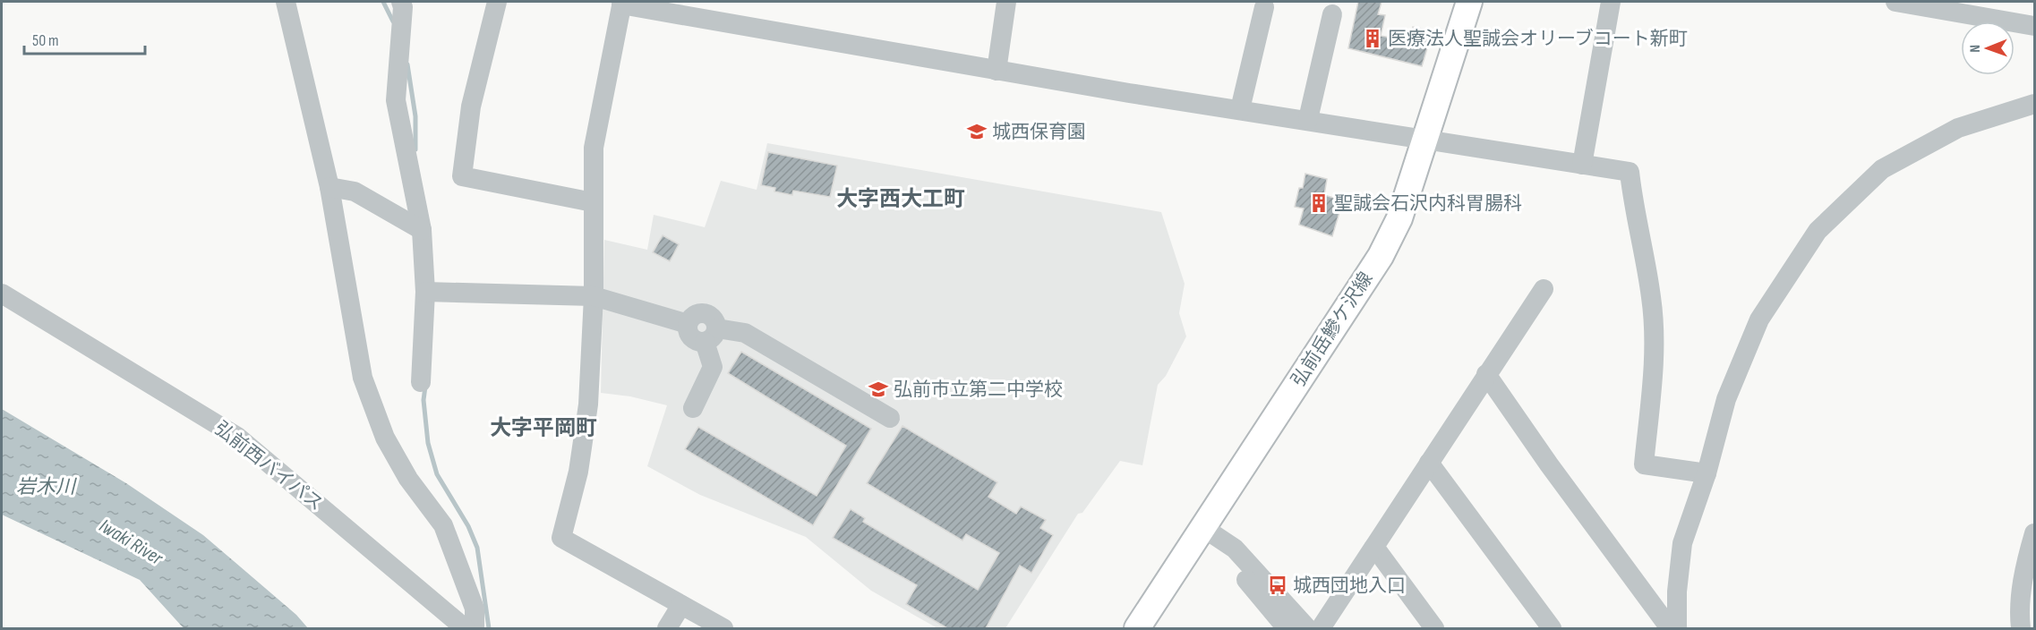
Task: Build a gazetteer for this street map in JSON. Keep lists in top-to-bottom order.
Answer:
{
  "streets": {
    "main road": ["弘前岳鰺ケ沢線"],
    "street": ["弘前西バイパス"]
  },
  "districts": ["大字西大工町", "大字平岡町"],
  "water": ["岩木川", "Iwaki River"],
  "places": {
    "building": ["医療法人聖誠会オリーブコート新町", "聖誠会石沢内科胃腸科"],
    "school or university": ["城西保育園", "弘前市立第二中学校"],
    "bus stop": ["城西団地入口"]
  },
  "scale_bar": "50 m",
  "north": "left"
}
